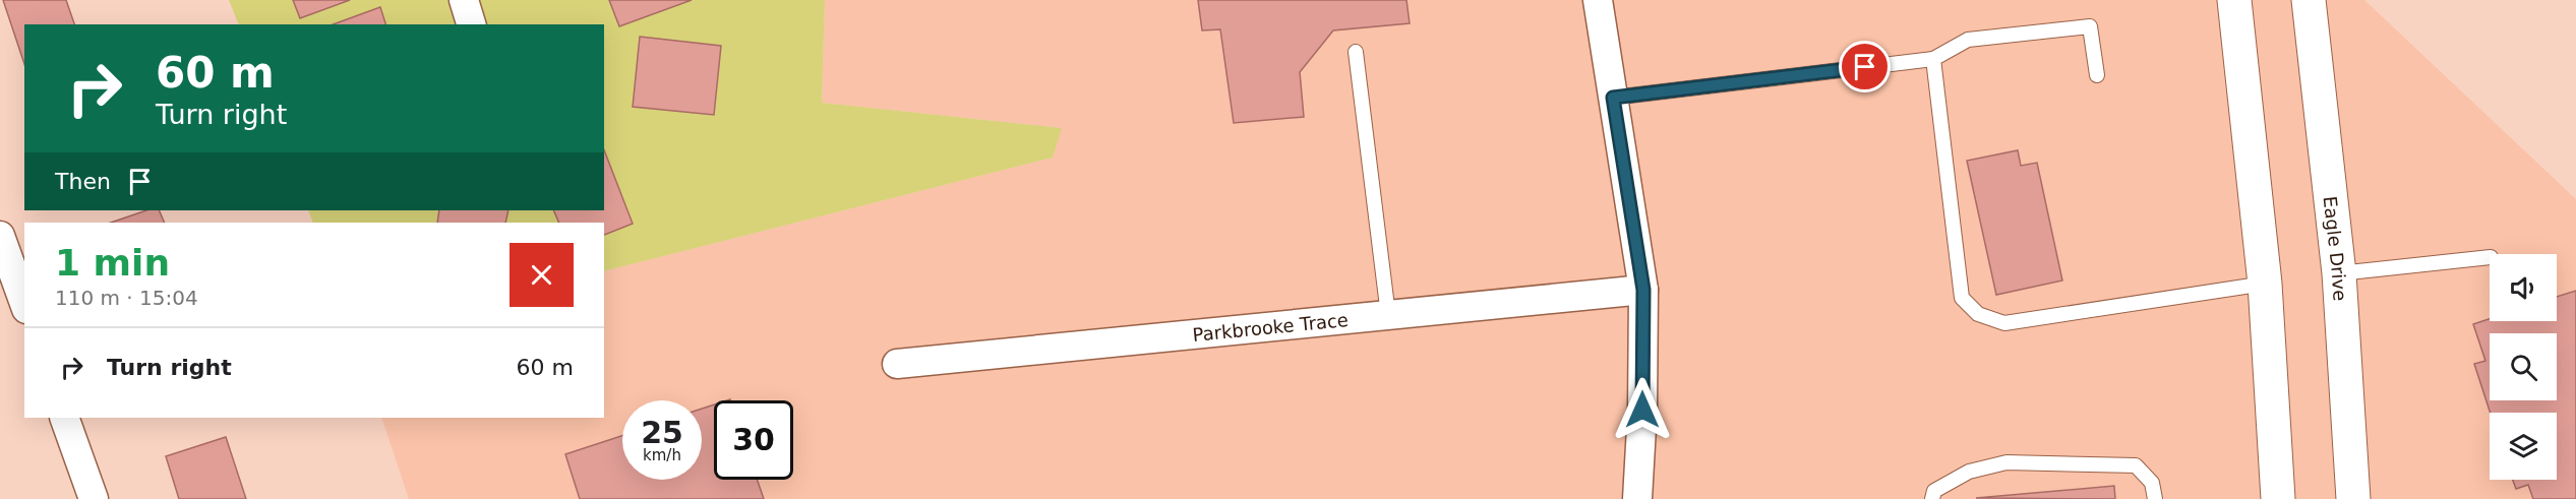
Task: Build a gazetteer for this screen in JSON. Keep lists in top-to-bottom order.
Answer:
{
  "streets": {
    "street": ["Eagle Drive", "Parkbrooke Trace"]
  },
  "page": {
    "turn": ["60 m", "Turn right"],
    "then": "Then",
    "heading": ["1 min", "110 m · 15:04"],
    "list": [
      {
        "name": "Turn right",
        "value": "60 m"
      }
    ],
    "speed": "25 km/h",
    "limit": "30"
  }
}
